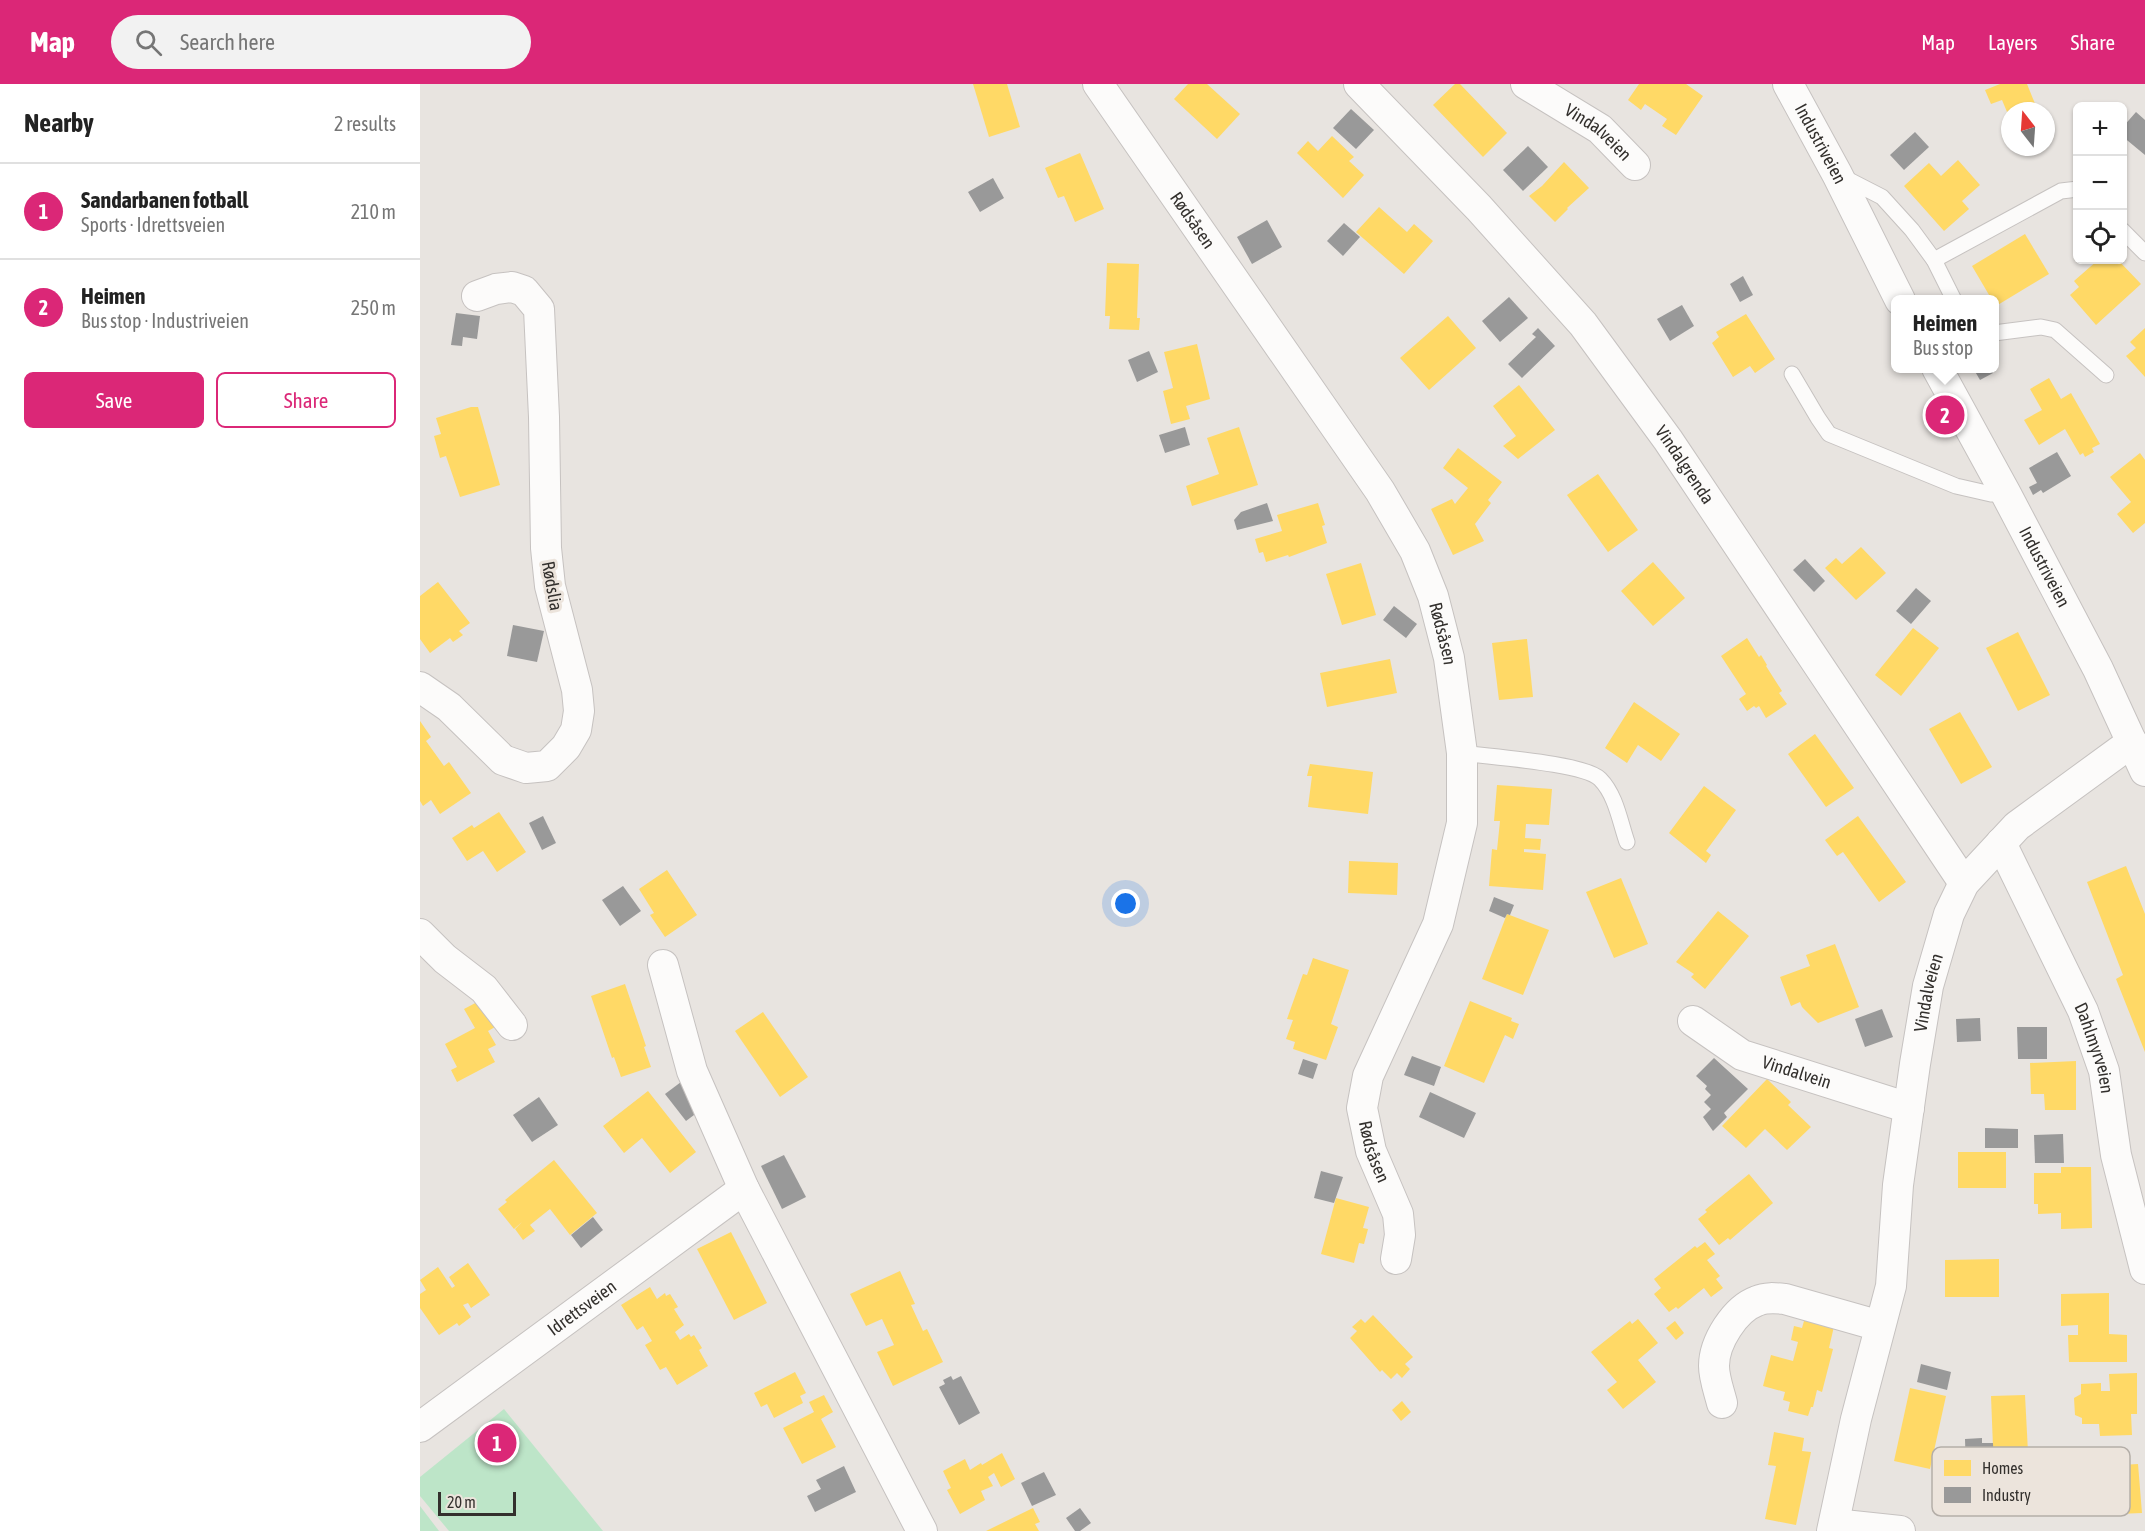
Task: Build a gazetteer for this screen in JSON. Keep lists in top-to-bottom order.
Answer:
{
  "streets": {
    "street": [
      "Vindalveien",
      "Industriveien",
      "Rødsåsen",
      "Vindalgrenda",
      "Rødslia",
      "Dahlmyrveien",
      "Vindalvein",
      "Idrettsveien"
    ]
  },
  "crossings": [
    ["Vindalveien", "Industriveien"],
    ["Vindalveien", "Vindalgrenda"],
    ["Vindalveien", "Dahlmyrveien"],
    ["Vindalveien", "Vindalvein"]
  ],
  "legend": ["Homes", "Industry"],
  "scale_bar": "20 m",
  "north": "top",
  "page": {
    "header": "Map",
    "search": "Search here",
    "nav": ["Map", "Layers", "Share"],
    "heading": ["Nearby", "2 results"],
    "map_buttons": ["+", "−"],
    "list": [
      {
        "mark": "1",
        "name": "Sandarbanen fotball",
        "note": "Sports · Idrettsveien",
        "value": "210 m"
      },
      {
        "mark": "2",
        "name": "Heimen",
        "note": "Bus stop · Industriveien",
        "value": "250 m"
      }
    ],
    "popup": ["Heimen", "Bus stop"],
    "buttons": ["Save", "Share"],
    "pins": ["2", "1"],
    "scale": "20 m"
  }
}
